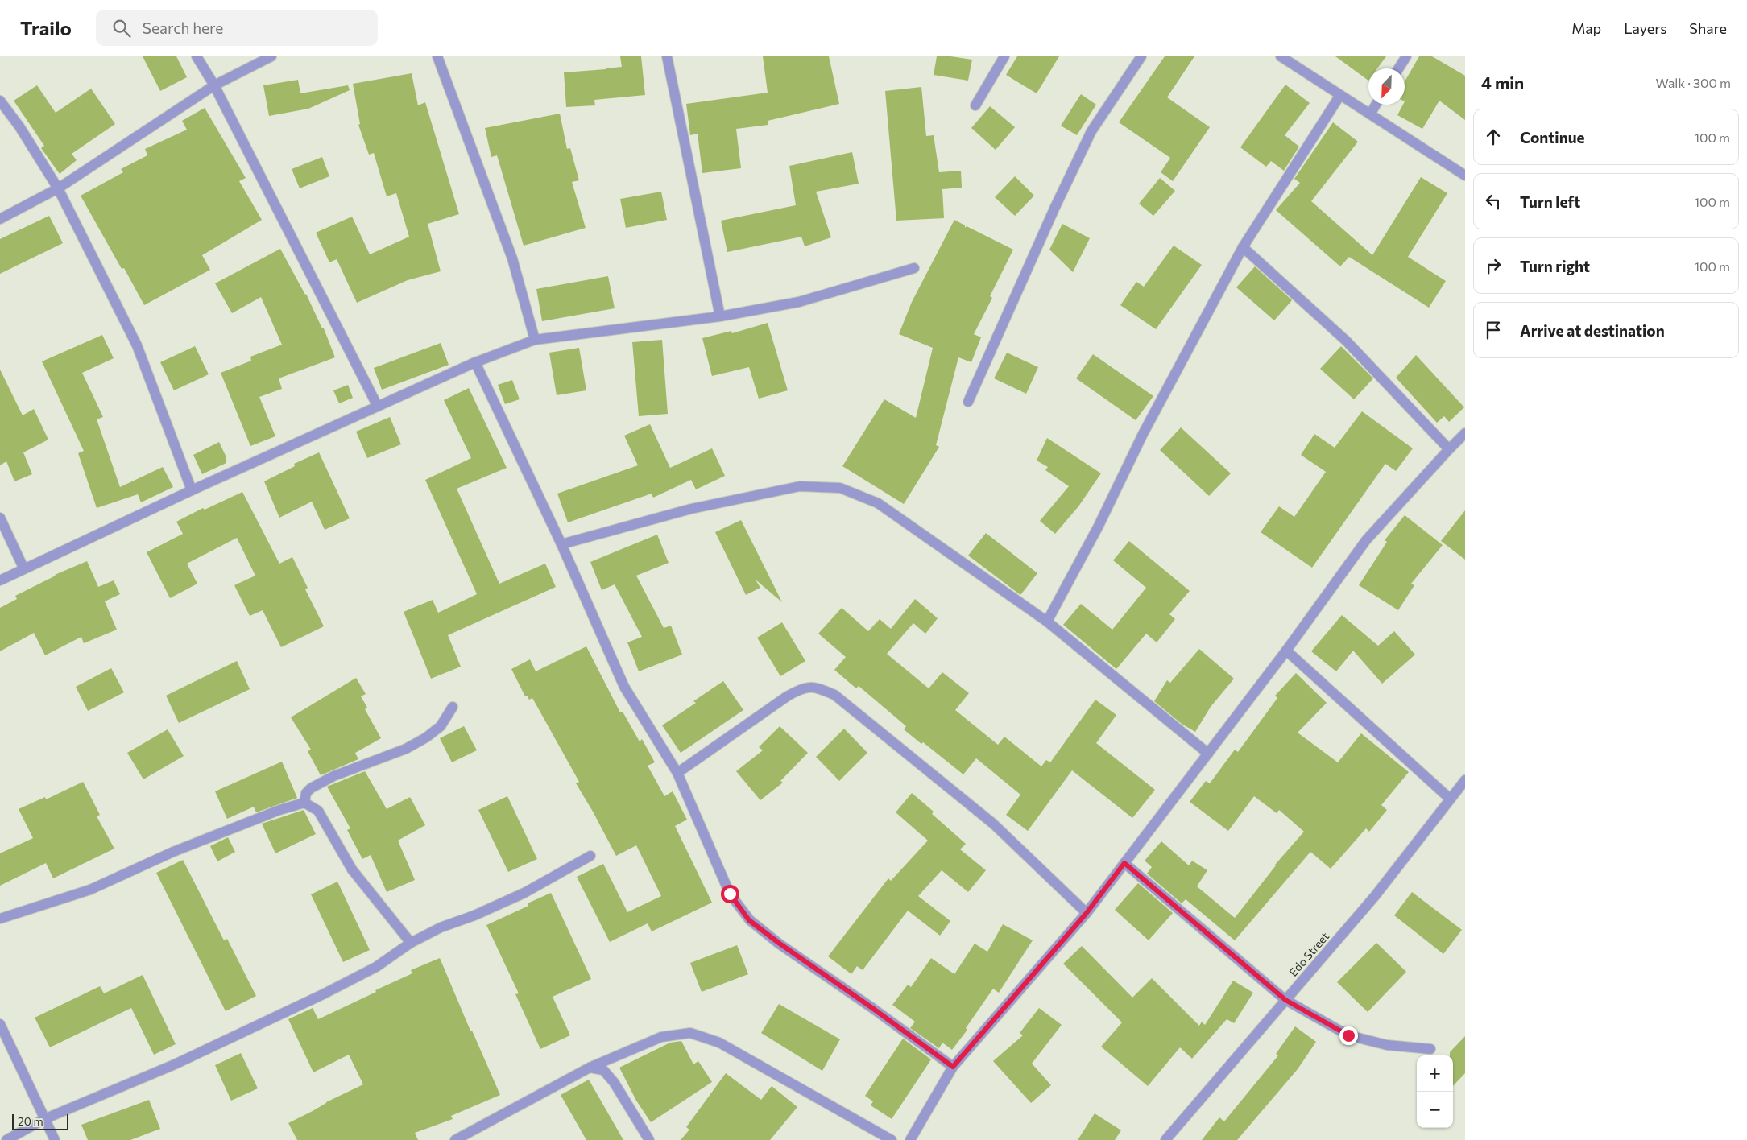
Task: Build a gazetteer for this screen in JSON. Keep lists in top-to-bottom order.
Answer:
{
  "streets": {
    "street": ["Edo Street"]
  },
  "scale_bar": "20 m",
  "north": "bottom left",
  "page": {
    "header": "Trailo",
    "search": "Search here",
    "nav": ["Map", "Layers", "Share"],
    "heading": ["4 min", "Walk · 300 m"],
    "list": [
      ["Continue", "100 m"],
      ["Turn left", "100 m"],
      ["Turn right", "100 m"],
      "Arrive at destination"
    ],
    "map_buttons": ["+", "−"],
    "scale": "20 m"
  }
}
